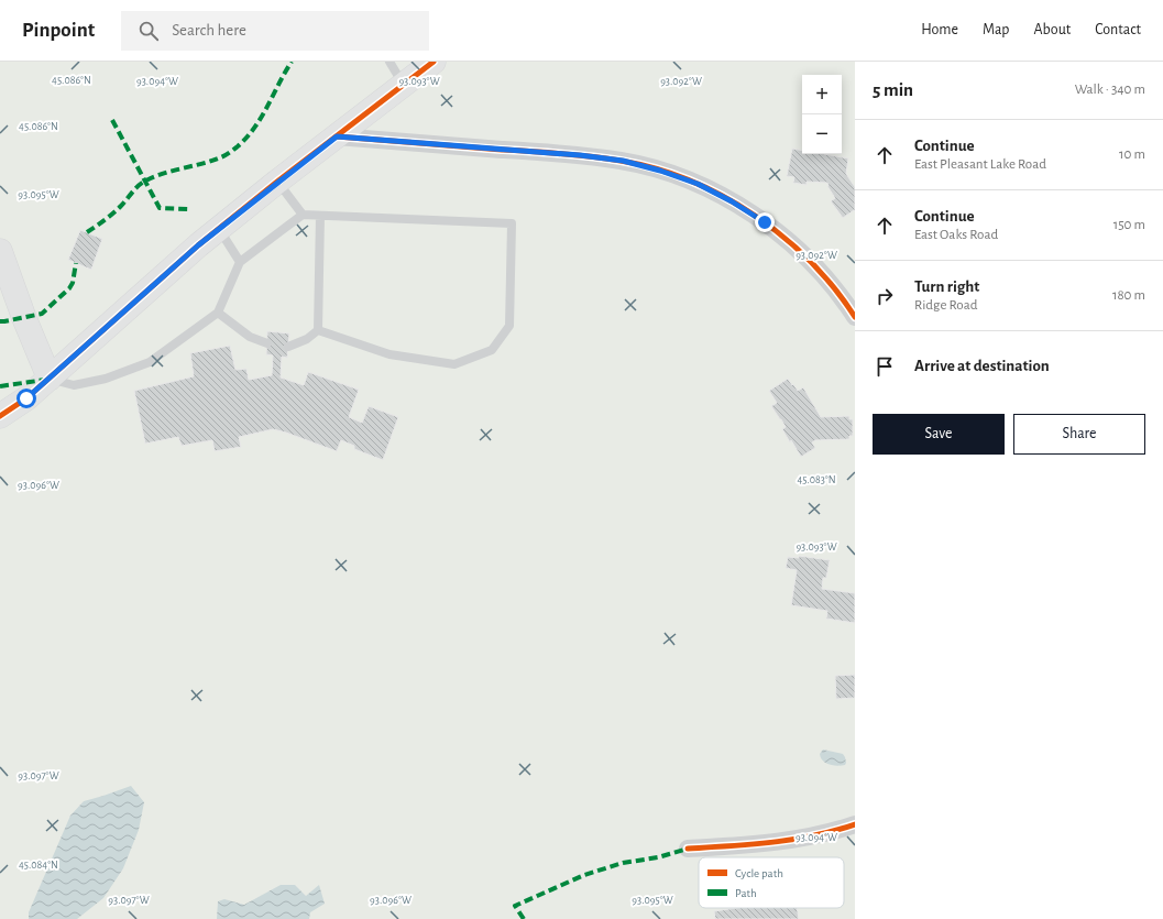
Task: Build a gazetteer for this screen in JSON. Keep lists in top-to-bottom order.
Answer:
{
  "legend": ["Cycle path", "Path"],
  "page": {
    "header": "Pinpoint",
    "search": "Search here",
    "nav": [
      "Home",
      "Map",
      "About",
      "Contact"
    ],
    "heading": ["5 min", "Walk · 340 m"],
    "map_buttons": ["+", "−"],
    "list": [
      ["Continue", "East Pleasant Lake Road", "10 m"],
      ["Continue", "East Oaks Road", "150 m"],
      ["Turn right", "Ridge Road", "180 m"],
      "Arrive at destination"
    ],
    "buttons": ["Save", "Share"]
  },
  "coordinates": [
    "45.086°N",
    "93.093°W",
    "93.094°W",
    "93.092°W",
    "93.095°W",
    "45.083°N",
    "93.096°W",
    "93.097°W",
    "45.084°N"
  ]
}
